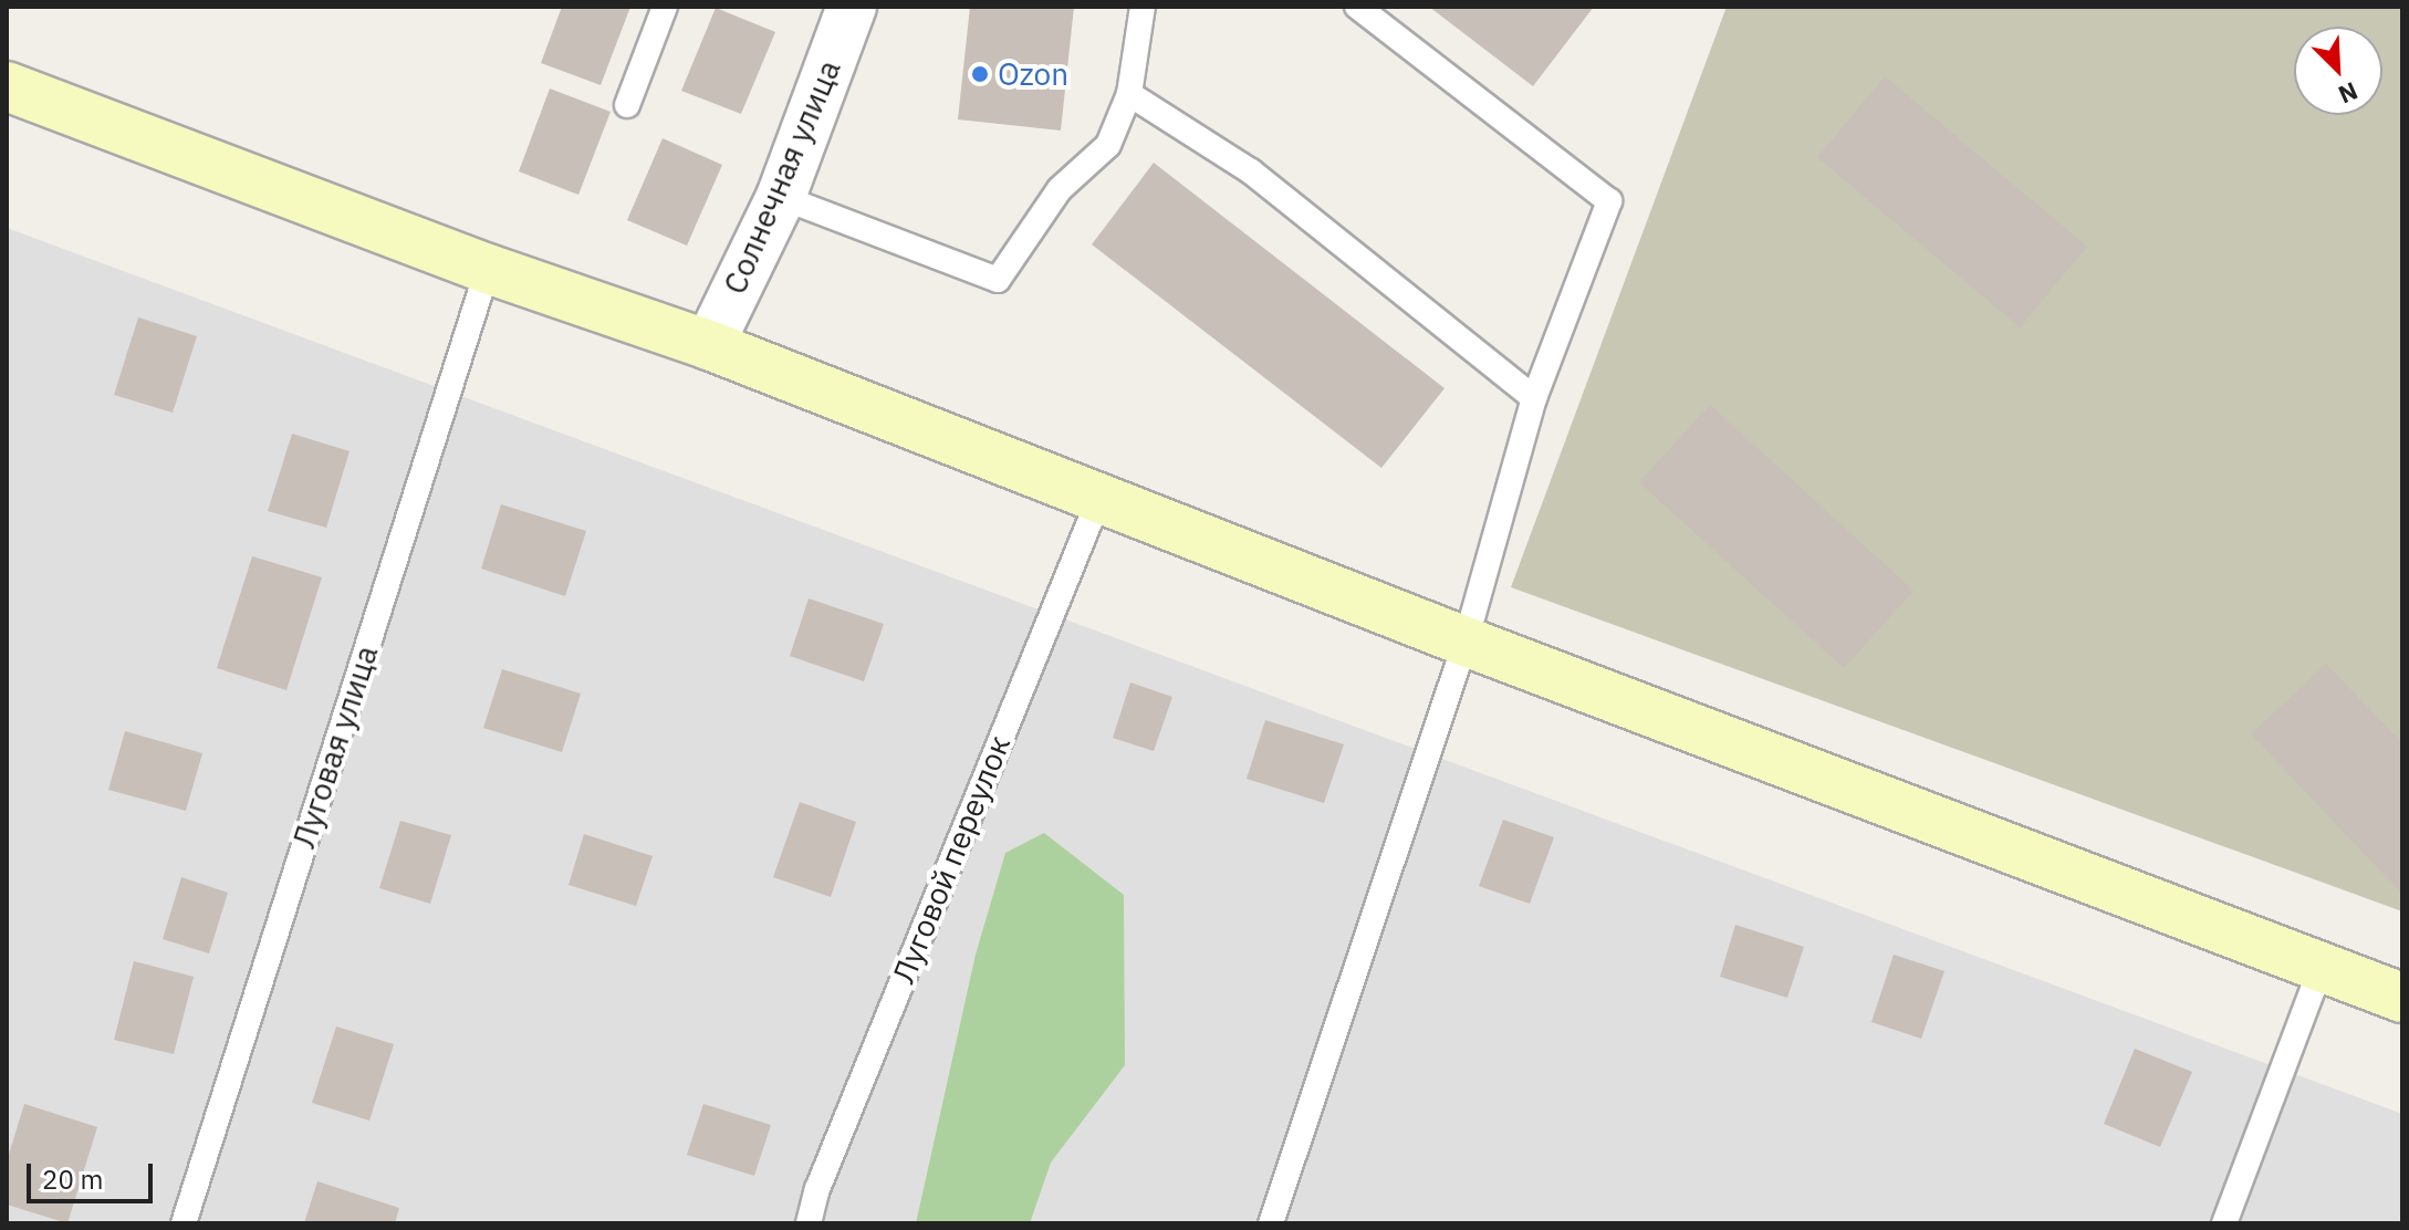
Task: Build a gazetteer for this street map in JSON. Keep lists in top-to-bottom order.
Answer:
{
  "streets": {
    "street": ["Солнечная улица"],
    "lane": ["Луговая улица", "Луговой переулок"]
  },
  "places": ["Ozon"],
  "scale_bar": "20 m",
  "north": "bottom right"
}
